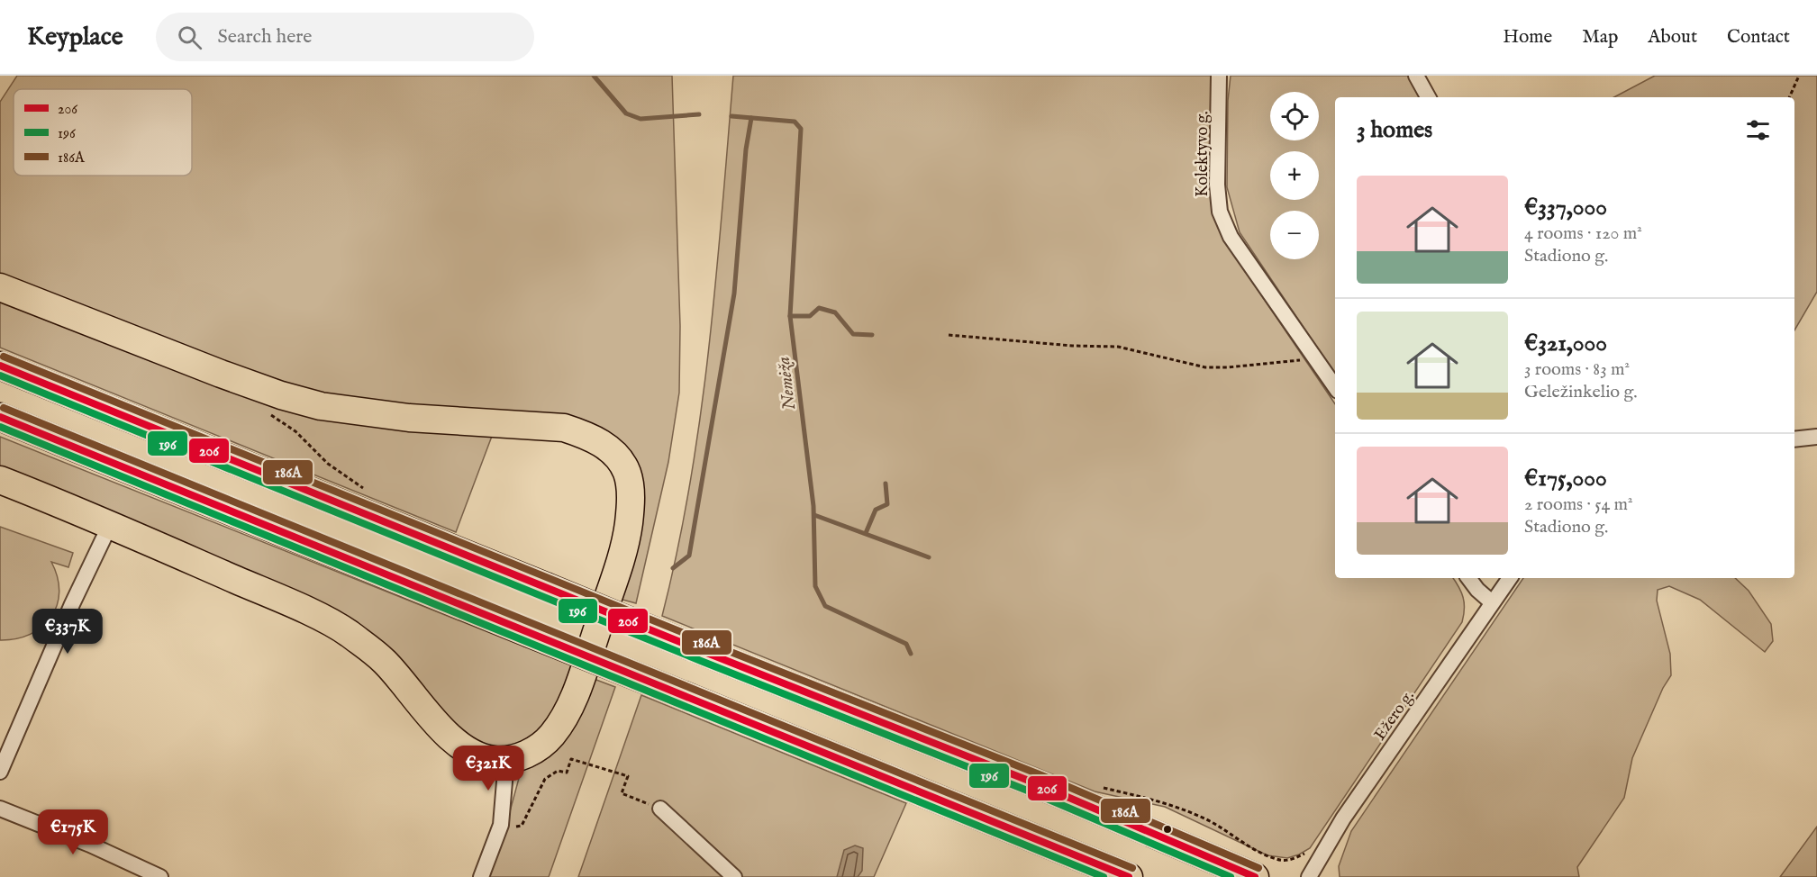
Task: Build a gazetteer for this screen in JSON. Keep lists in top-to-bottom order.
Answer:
{
  "streets": {
    "street": ["Kolektyvo g.", "Ežero g."]
  },
  "water": ["Nemėža"],
  "lines": ["transit line 186A", "transit line 206", "transit line 196"],
  "legend": ["206", "196", "186A"],
  "page": {
    "header": "Keyplace",
    "search": "Search here",
    "nav": [
      "Home",
      "Map",
      "About",
      "Contact"
    ],
    "map_buttons": ["+", "−"],
    "heading": "3 homes",
    "list": [
      {
        "name": "€337,000",
        "note": "4 rooms · 120 m² · Stadiono g."
      },
      {
        "name": "€321,000",
        "note": "3 rooms · 83 m² · Geležinkelio g."
      },
      {
        "name": "€175,000",
        "note": "2 rooms · 54 m² · Stadiono g."
      }
    ],
    "price": ["€337K", "€321K", "€175K"]
  }
}
